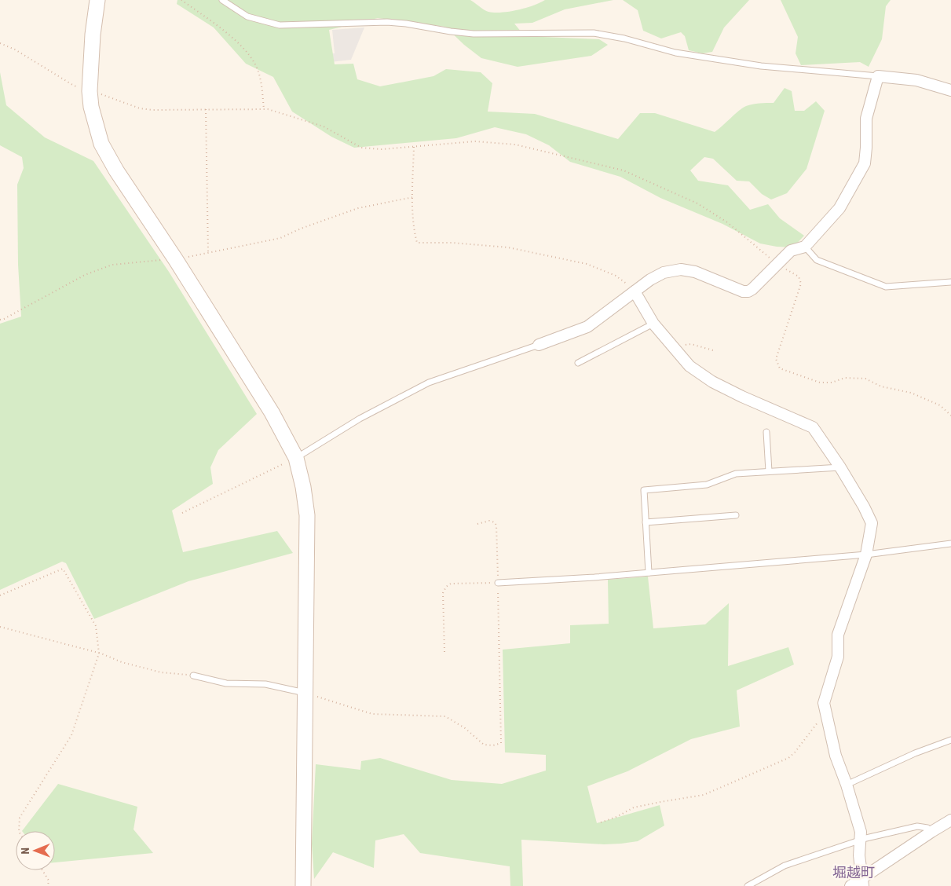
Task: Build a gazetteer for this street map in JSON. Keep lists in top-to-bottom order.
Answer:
{
  "districts": ["堀越町"],
  "north": "left"
}
